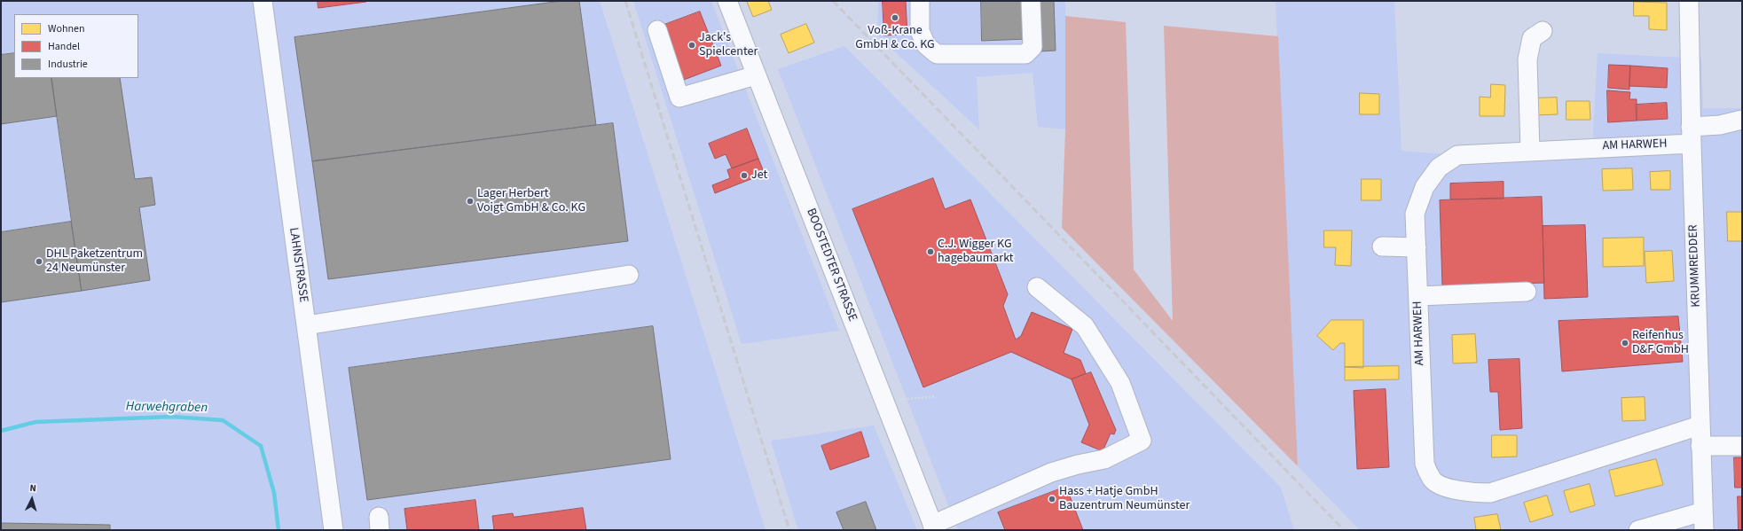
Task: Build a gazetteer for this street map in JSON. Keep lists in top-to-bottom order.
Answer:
{
  "streets": {
    "street": [
      "AM HARWEH",
      "LAHNSTRASSE",
      "BOOSTEDTER STRASSE",
      "KRUMMREDDER"
    ]
  },
  "crossings": [
    ["AM HARWEH", "KRUMMREDDER"]
  ],
  "water": ["Harwehgraben"],
  "places": [
    "Voß-Krane GmbH & Co. KG",
    "Jack's Spielcenter",
    "Jet",
    "Lager Herbert Voigt GmbH & Co. KG",
    "C.J. Wigger KG hagebaumarkt",
    "DHL Paketzentrum 24 Neumünster",
    "Reifenhus D&F GmbH",
    "Hass + Hatje GmbH Bauzentrum Neumünster"
  ],
  "legend": ["Wohnen", "Handel", "Industrie"],
  "north": "top"
}
